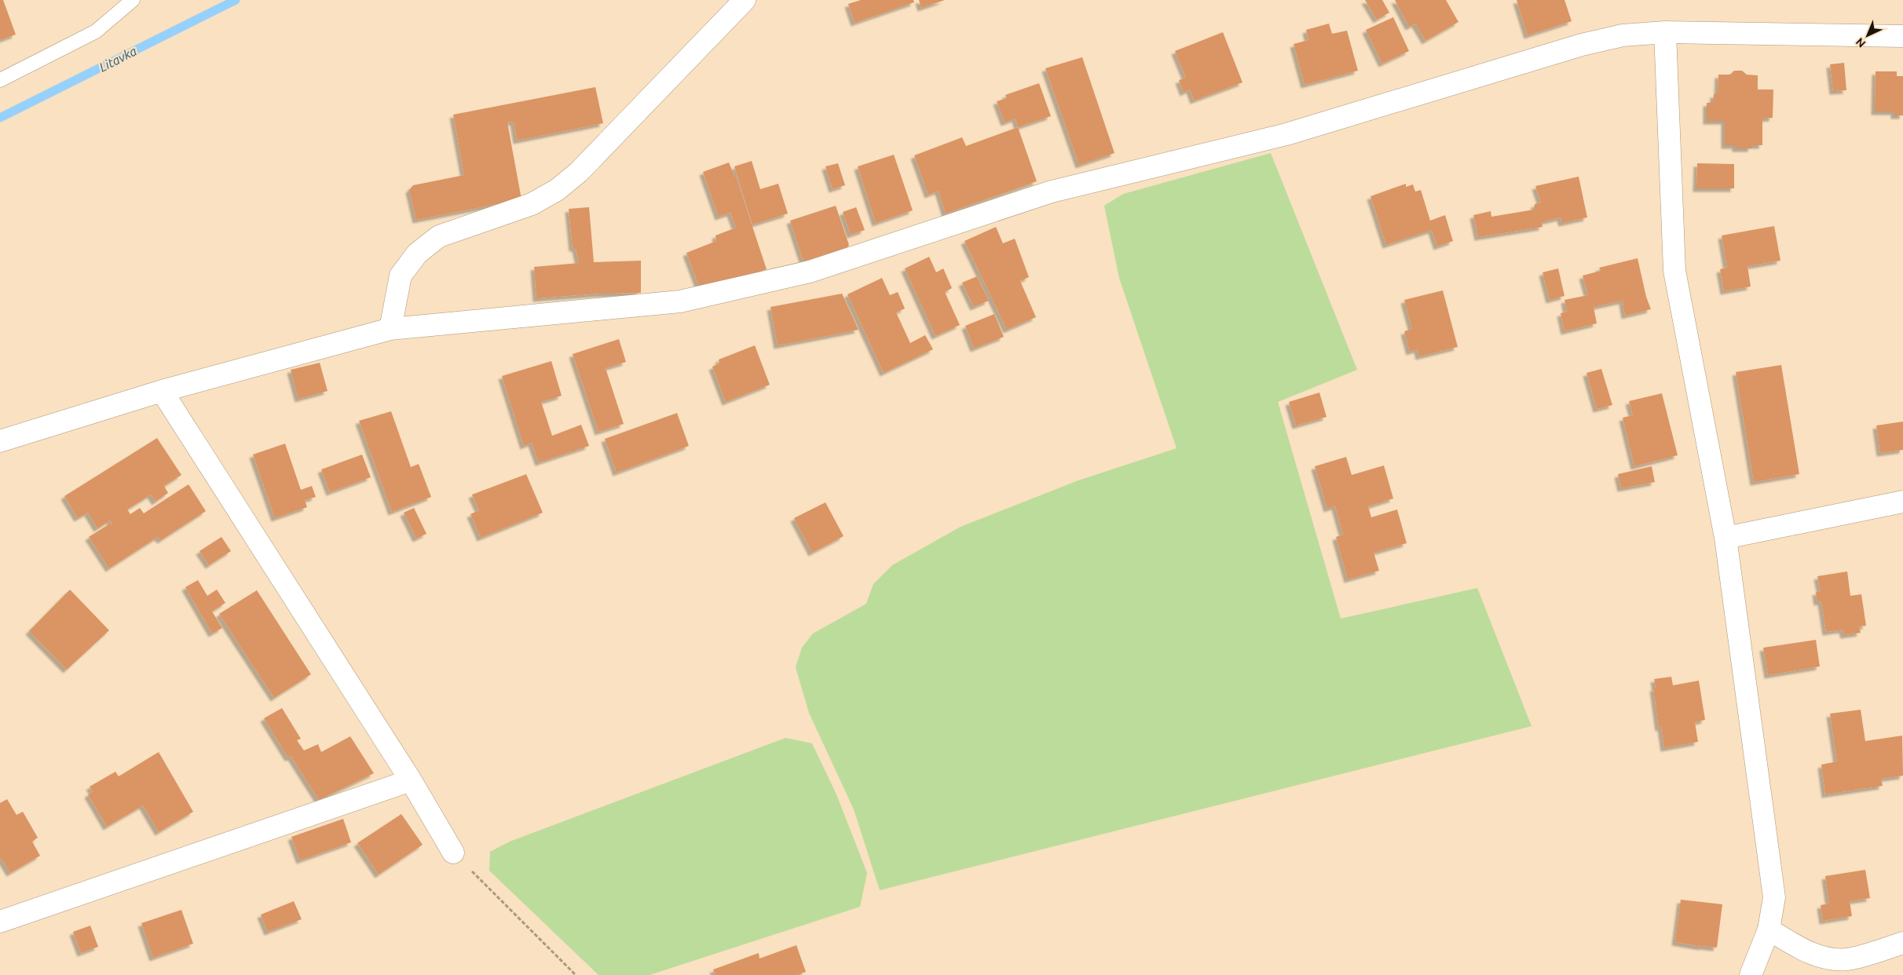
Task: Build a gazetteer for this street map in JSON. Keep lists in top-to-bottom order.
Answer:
{
  "water": ["Litavka"],
  "north": "bottom left"
}
